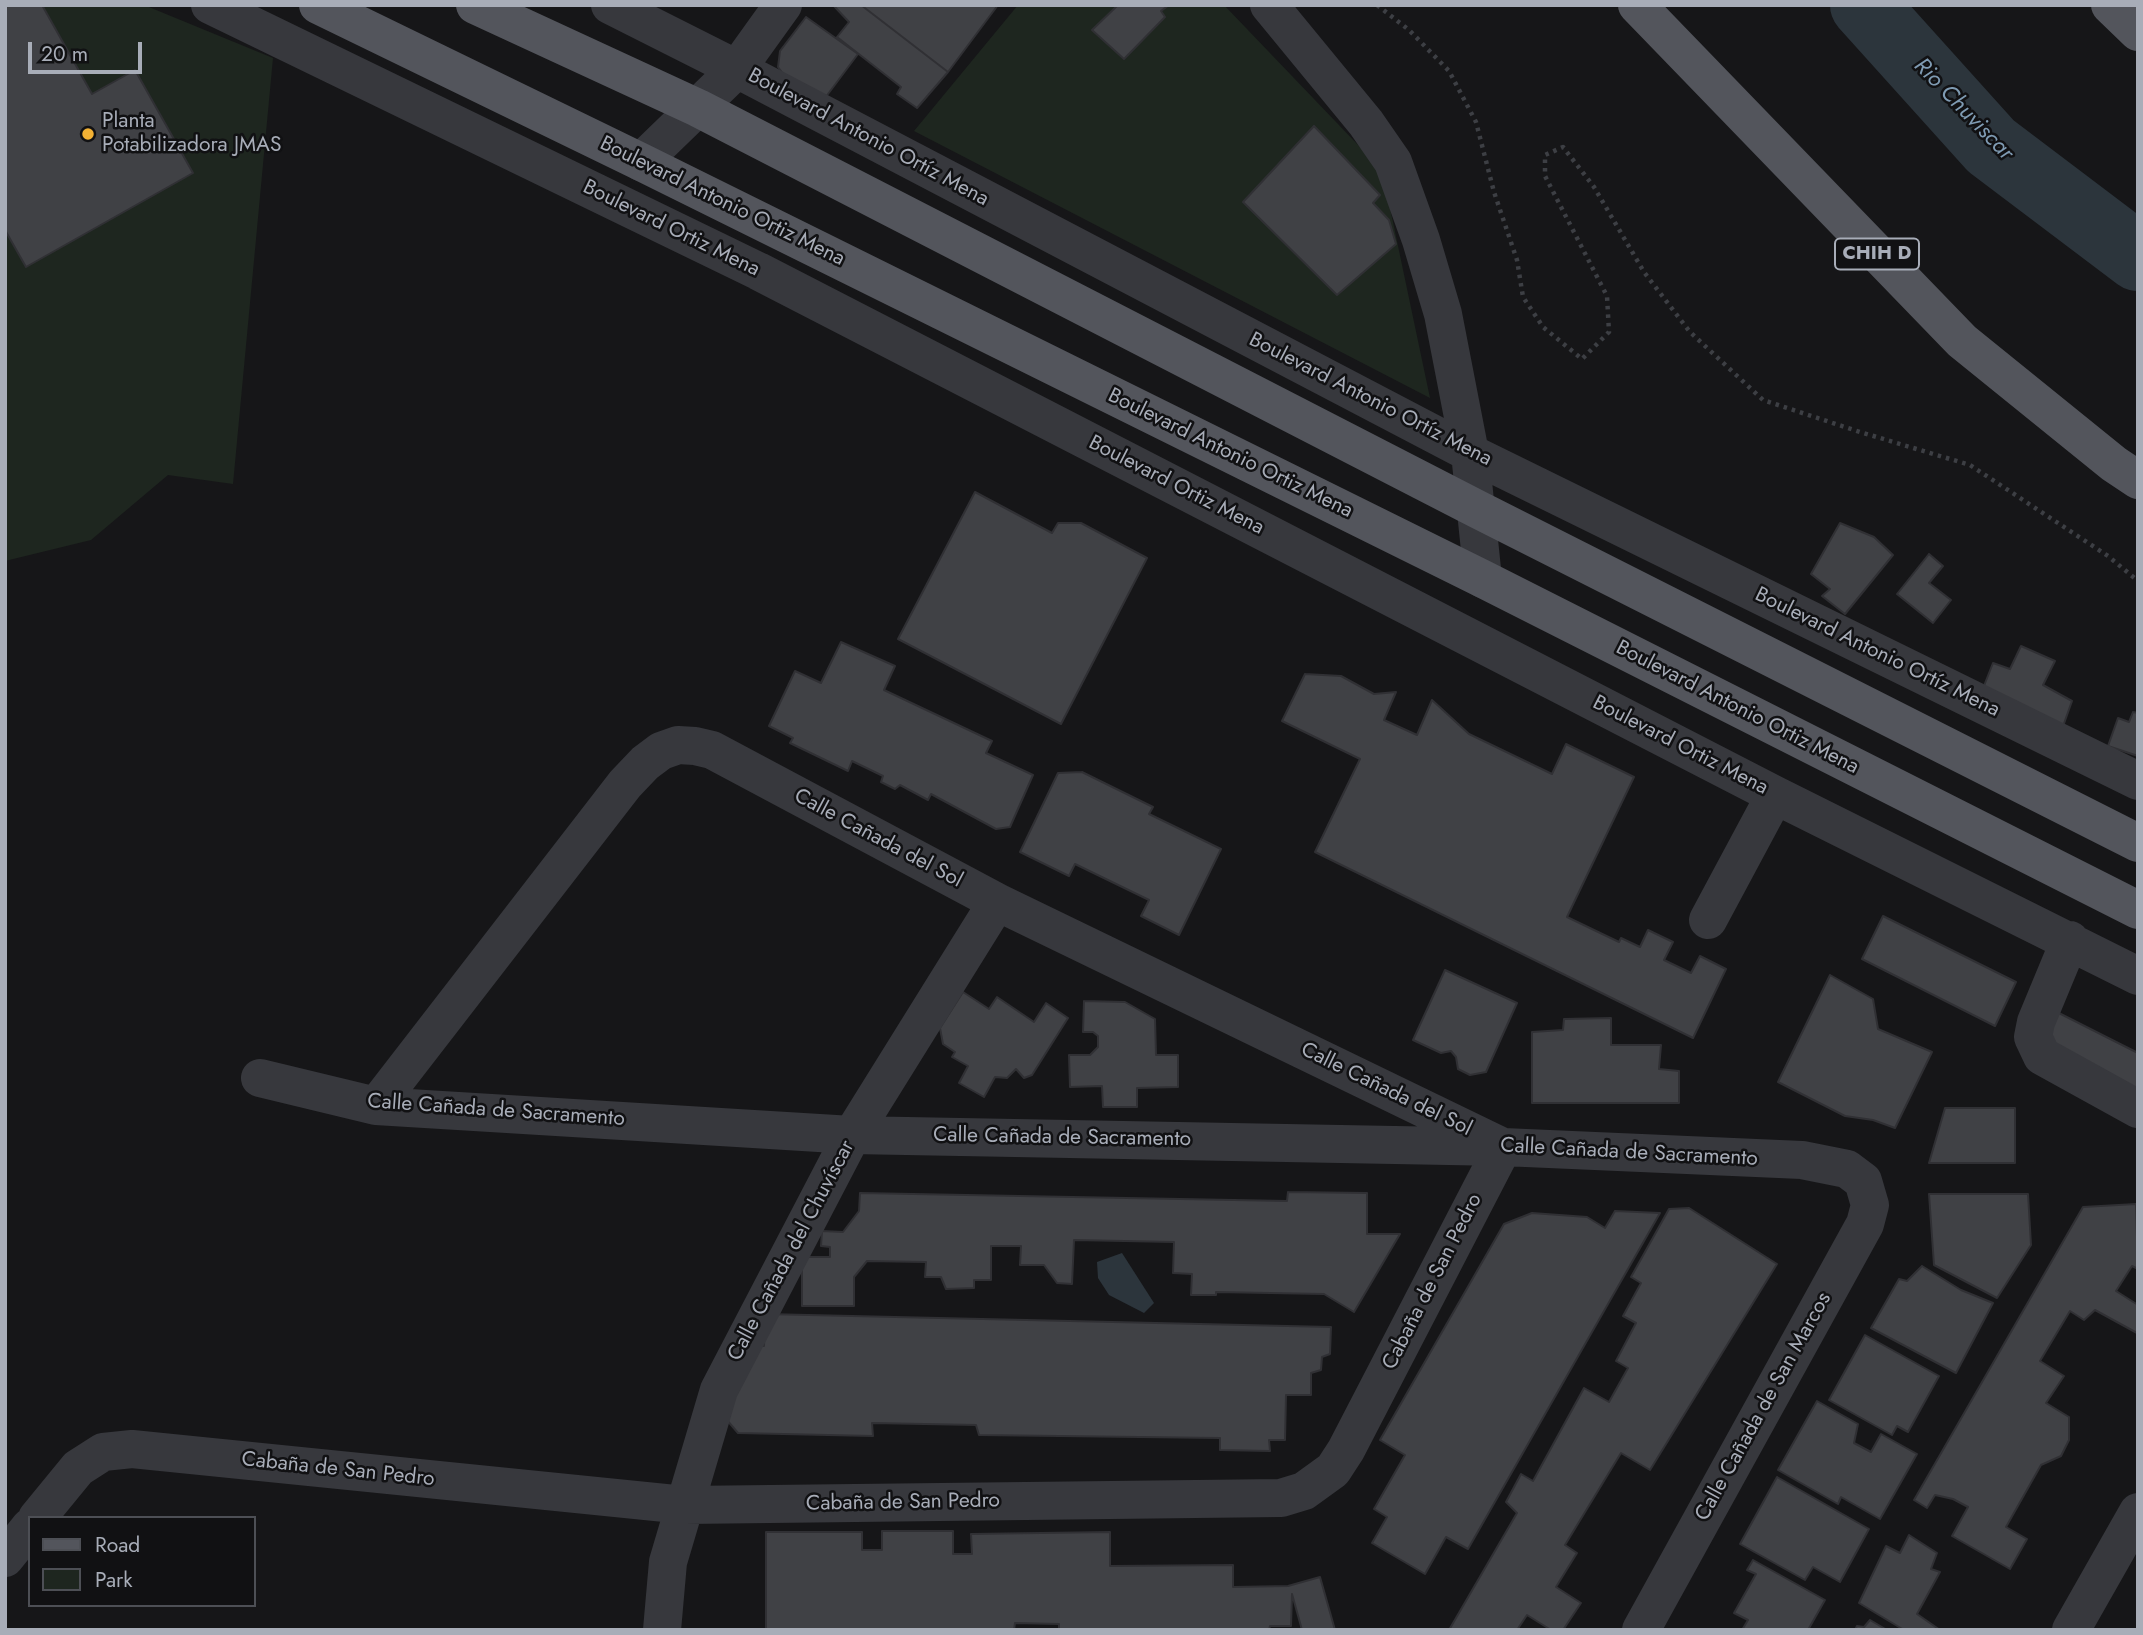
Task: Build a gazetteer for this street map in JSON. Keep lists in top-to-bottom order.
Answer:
{
  "streets": {
    "main road": ["Boulevard Antonio Ortiz Mena", "CHIH D"],
    "street": [
      "Boulevard Antonio Ortíz Mena",
      "Boulevard Ortiz Mena",
      "Calle Cañada del Sol",
      "Calle Cañada de Sacramento",
      "Calle Cañada del Chuvíscar",
      "Cabaña de San Pedro",
      "Calle Cañada de San Marcos"
    ]
  },
  "crossings": [
    ["Calle Cañada del Sol", "Calle Cañada de Sacramento"],
    ["Calle Cañada del Sol", "Calle Cañada del Chuvíscar"],
    ["Calle Cañada del Sol", "Cabaña de San Pedro"],
    ["Calle Cañada de Sacramento", "Calle Cañada del Chuvíscar"],
    ["Calle Cañada de Sacramento", "Cabaña de San Pedro"],
    ["Calle Cañada de Sacramento", "Calle Cañada de San Marcos"],
    ["Calle Cañada del Chuvíscar", "Cabaña de San Pedro"]
  ],
  "water": ["Rio Chuviscar"],
  "places": ["Planta Potabilizadora JMAS"],
  "legend": ["Road", "Park"],
  "scale_bar": "20 m"
}
